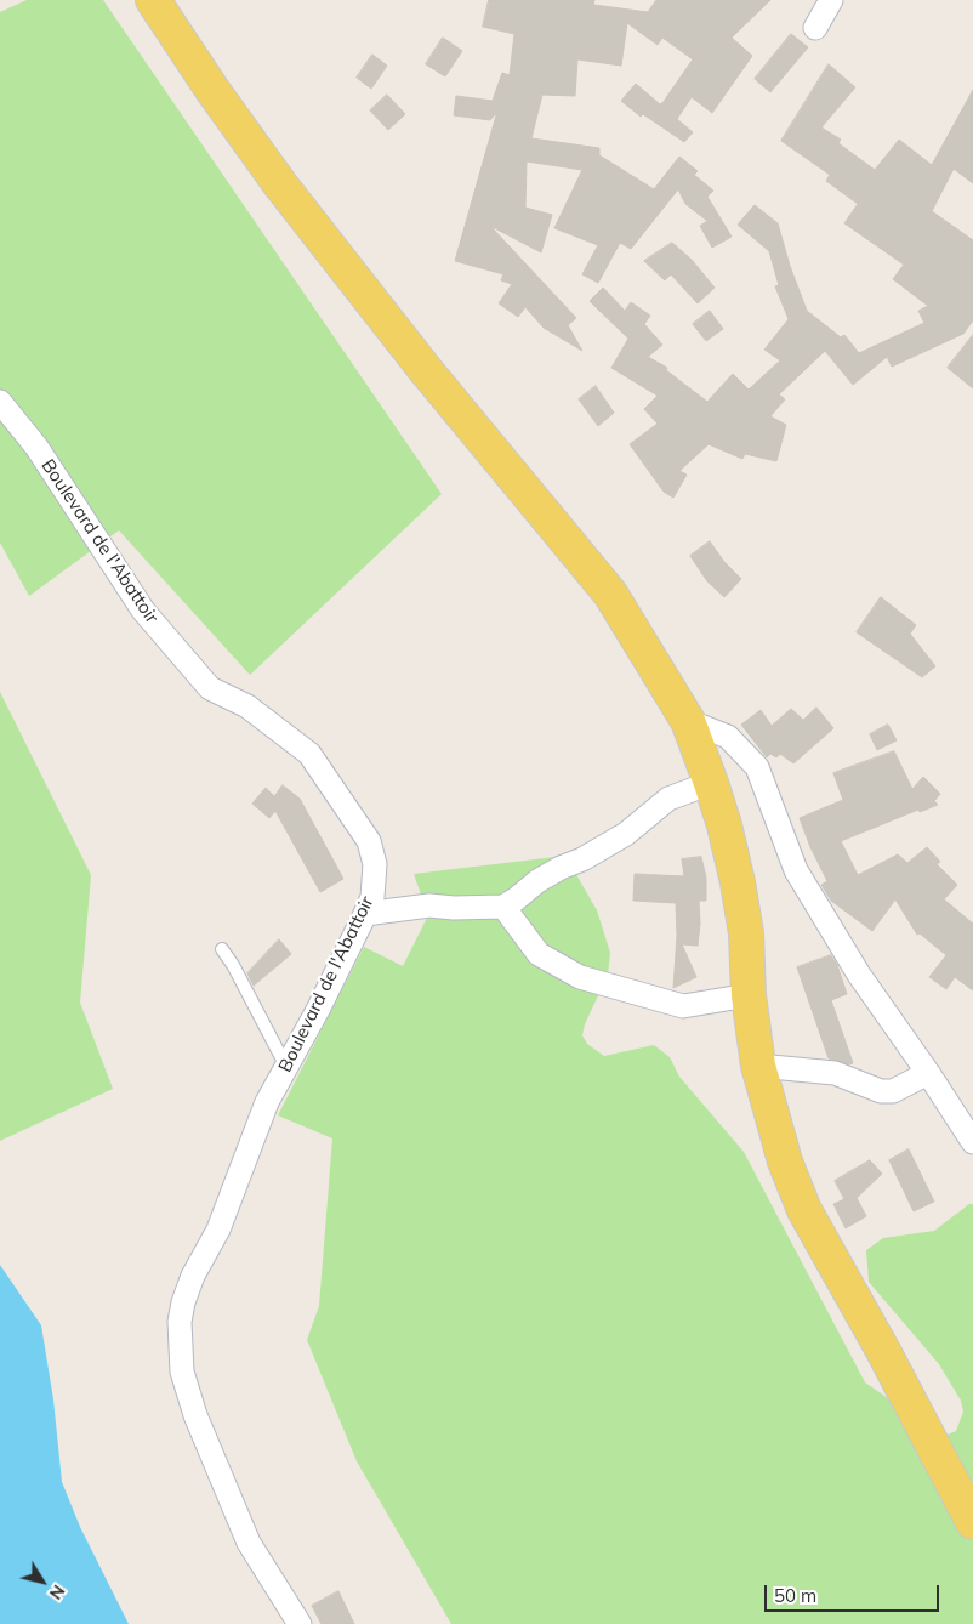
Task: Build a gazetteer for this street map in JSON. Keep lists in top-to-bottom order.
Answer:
{
  "streets": {
    "street": ["Boulevard de l'Abattoir"]
  },
  "scale_bar": "50 m",
  "north": "bottom right"
}
